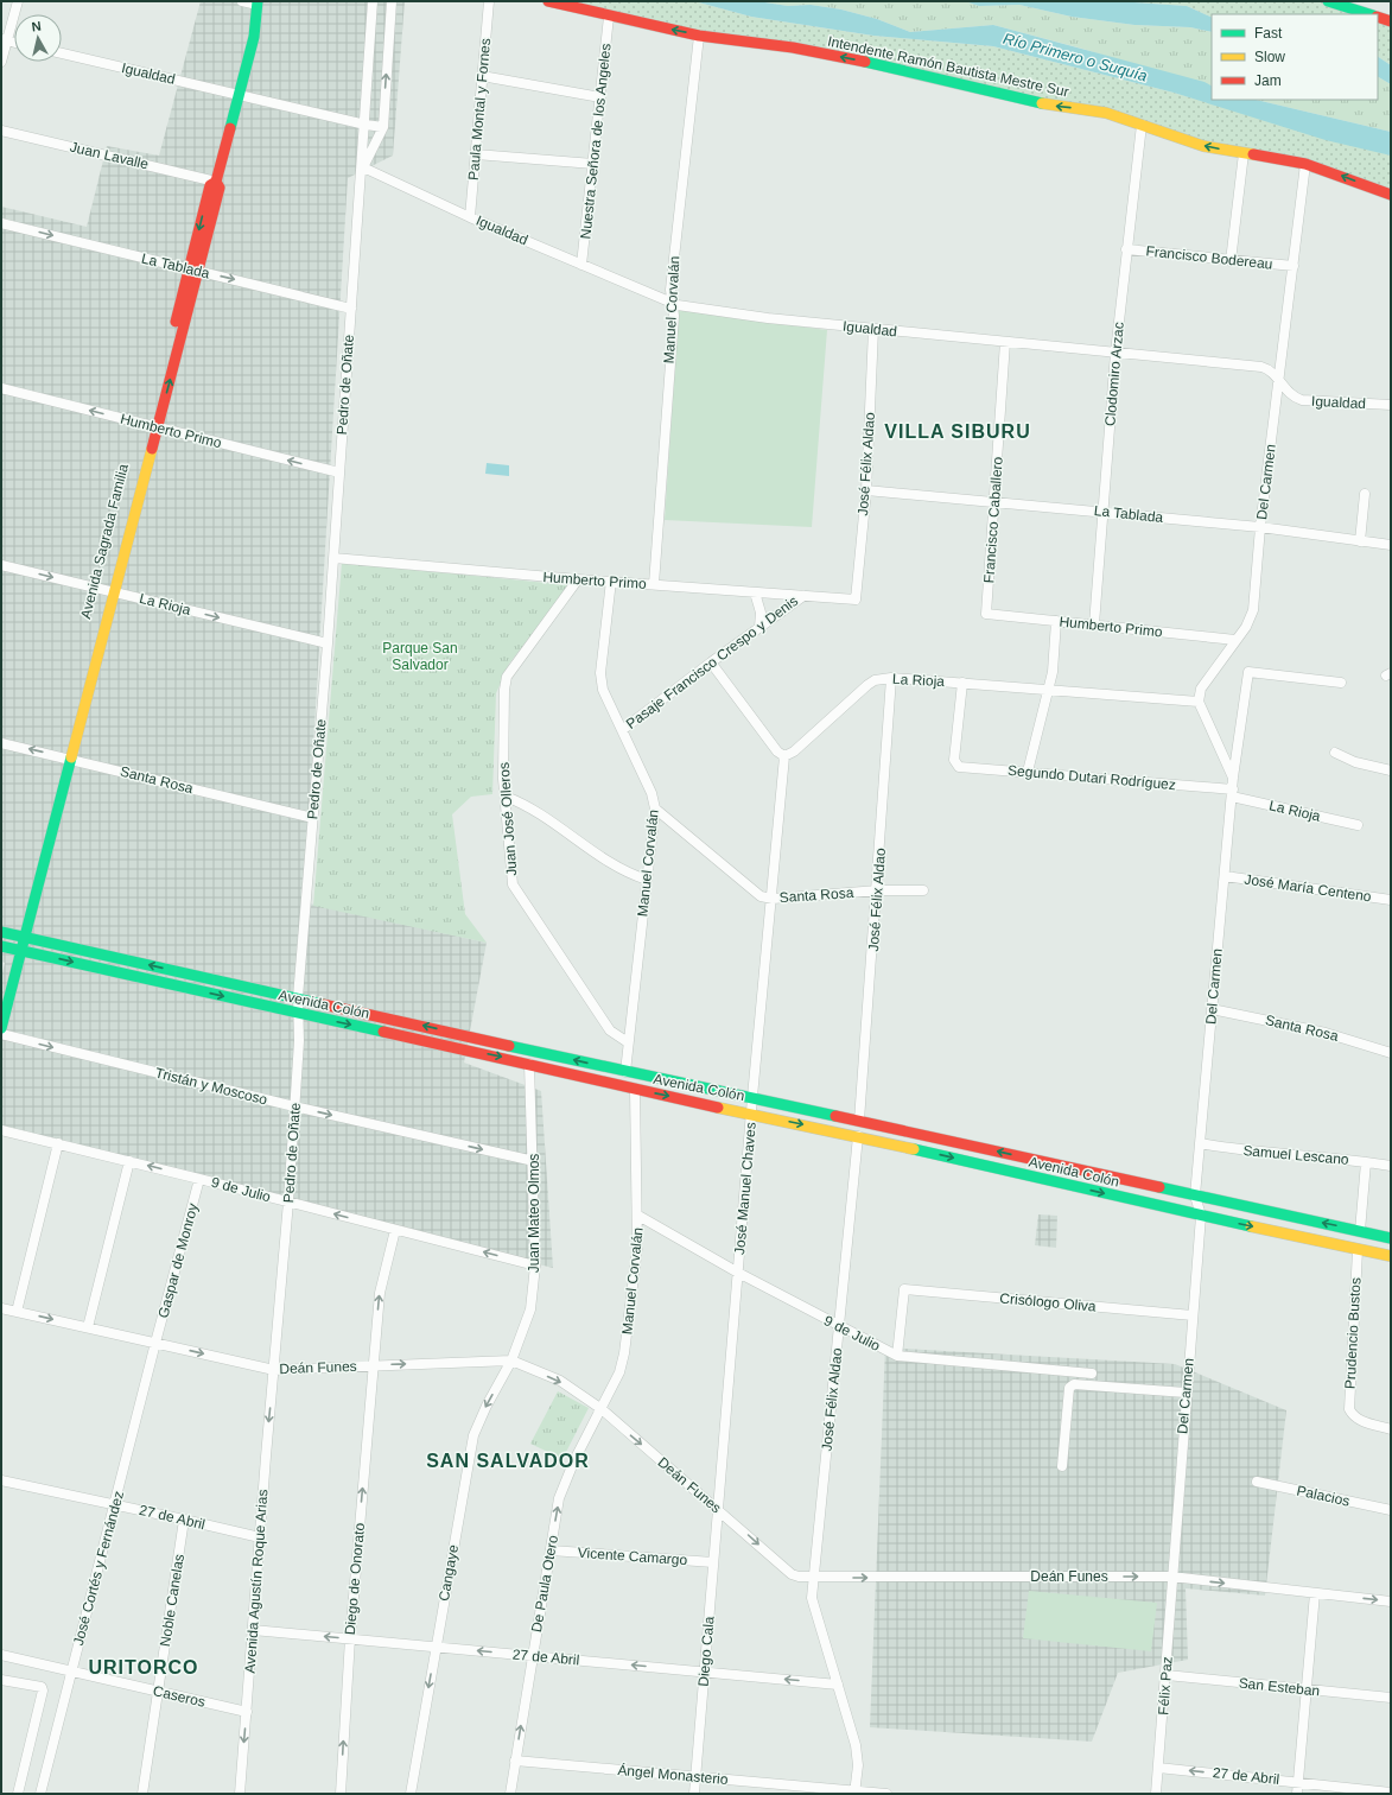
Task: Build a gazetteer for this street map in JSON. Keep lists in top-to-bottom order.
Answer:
{
  "streets": {
    "main road": ["Intendente Ramón Bautista Mestre Sur", "Avenida Sagrada Familia", "Avenida Colón"],
    "street": [
      "Igualdad",
      "Paula Montal y Fornes",
      "Nuestra Señora de los Angeles",
      "Juan Lavalle",
      "Francisco Bodereau",
      "La Tablada",
      "Manuel Corvalán",
      "Clodomiro Arzac",
      "Pedro de Oñate",
      "Humberto Primo",
      "José Félix Aldao",
      "Del Carmen",
      "Francisco Caballero",
      "La Rioja",
      "Pasaje Francisco Crespo y Denis",
      "Segundo Dutari Rodríguez",
      "Santa Rosa",
      "Juan José Olleros",
      "José María Centeno",
      "Tristán y Moscoso",
      "Samuel Lescano",
      "José Manuel Chaves",
      "9 de Julio",
      "Juan Mateo Olmos",
      "Gaspar de Monroy",
      "Crisólogo Oliva",
      "Prudencio Bustos",
      "Deán Funes",
      "Palacios",
      "27 de Abril",
      "Vicente Camargo",
      "José Cortés y Fernández",
      "Cangaye",
      "Diego de Onorato",
      "Avenida Agustín Roque Arias",
      "De Paula Otero",
      "Noble Canelas",
      "Diego Cala",
      "Félix Paz",
      "San Esteban",
      "Caseros",
      "Ángel Monasterio"
    ]
  },
  "crossings": [
    ["Intendente Ramón Bautista Mestre Sur", "Nuestra Señora de los Angeles"],
    ["Intendente Ramón Bautista Mestre Sur", "Manuel Corvalán"],
    ["Intendente Ramón Bautista Mestre Sur", "Clodomiro Arzac"],
    ["Intendente Ramón Bautista Mestre Sur", "Del Carmen"],
    ["Igualdad", "Paula Montal y Fornes"],
    ["Igualdad", "Nuestra Señora de los Angeles"],
    ["Igualdad", "Manuel Corvalán"],
    ["Igualdad", "Clodomiro Arzac"],
    ["Igualdad", "Pedro de Oñate"],
    ["Igualdad", "José Félix Aldao"],
    ["Igualdad", "Del Carmen"],
    ["Igualdad", "Francisco Caballero"],
    ["Igualdad", "Avenida Sagrada Familia"],
    ["Juan Lavalle", "Avenida Sagrada Familia"],
    ["Francisco Bodereau", "Clodomiro Arzac"],
    ["Francisco Bodereau", "Del Carmen"],
    ["La Tablada", "Clodomiro Arzac"],
    ["La Tablada", "Pedro de Oñate"],
    ["La Tablada", "José Félix Aldao"],
    ["La Tablada", "Del Carmen"],
    ["La Tablada", "Francisco Caballero"],
    ["La Tablada", "Avenida Sagrada Familia"],
    ["Manuel Corvalán", "Humberto Primo"],
    ["Manuel Corvalán", "Pasaje Francisco Crespo y Denis"],
    ["Manuel Corvalán", "Santa Rosa"],
    ["Manuel Corvalán", "Juan José Olleros"],
    ["Manuel Corvalán", "Avenida Colón"],
    ["Manuel Corvalán", "9 de Julio"],
    ["Manuel Corvalán", "Deán Funes"],
    ["Manuel Corvalán", "De Paula Otero"],
    ["Clodomiro Arzac", "Humberto Primo"],
    ["Pedro de Oñate", "Humberto Primo"],
    ["Pedro de Oñate", "La Rioja"],
    ["Pedro de Oñate", "Santa Rosa"],
    ["Pedro de Oñate", "Avenida Colón"],
    ["Pedro de Oñate", "Tristán y Moscoso"],
    ["Pedro de Oñate", "9 de Julio"],
    ["Pedro de Oñate", "Deán Funes"],
    ["Pedro de Oñate", "Avenida Agustín Roque Arias"],
    ["Humberto Primo", "José Félix Aldao"],
    ["Humberto Primo", "Del Carmen"],
    ["Humberto Primo", "Francisco Caballero"],
    ["Humberto Primo", "Avenida Sagrada Familia"],
    ["Humberto Primo", "Pasaje Francisco Crespo y Denis"],
    ["Humberto Primo", "Juan José Olleros"],
    ["José Félix Aldao", "La Rioja"],
    ["José Félix Aldao", "Santa Rosa"],
    ["José Félix Aldao", "Avenida Colón"],
    ["José Félix Aldao", "9 de Julio"],
    ["José Félix Aldao", "Deán Funes"],
    ["José Félix Aldao", "27 de Abril"],
    ["José Félix Aldao", "Ángel Monasterio"],
    ["Del Carmen", "La Rioja"],
    ["Del Carmen", "Segundo Dutari Rodríguez"],
    ["Del Carmen", "Santa Rosa"],
    ["Del Carmen", "José María Centeno"],
    ["Del Carmen", "Avenida Colón"],
    ["Del Carmen", "Samuel Lescano"],
    ["Del Carmen", "Crisólogo Oliva"],
    ["Del Carmen", "Deán Funes"],
    ["Del Carmen", "Félix Paz"],
    ["Avenida Sagrada Familia", "La Rioja"],
    ["Avenida Sagrada Familia", "Santa Rosa"],
    ["Avenida Sagrada Familia", "Avenida Colón"],
    ["La Rioja", "Segundo Dutari Rodríguez"],
    ["La Rioja", "José Manuel Chaves"],
    ["Santa Rosa", "José Manuel Chaves"],
    ["Avenida Colón", "José Manuel Chaves"],
    ["Avenida Colón", "Juan Mateo Olmos"],
    ["Avenida Colón", "Prudencio Bustos"],
    ["Tristán y Moscoso", "Juan Mateo Olmos"],
    ["José Manuel Chaves", "9 de Julio"],
    ["José Manuel Chaves", "Deán Funes"],
    ["José Manuel Chaves", "Diego Cala"],
    ["9 de Julio", "Juan Mateo Olmos"],
    ["9 de Julio", "Gaspar de Monroy"],
    ["9 de Julio", "Crisólogo Oliva"],
    ["9 de Julio", "Diego de Onorato"],
    ["Juan Mateo Olmos", "Deán Funes"],
    ["Juan Mateo Olmos", "Cangaye"],
    ["Gaspar de Monroy", "Deán Funes"],
    ["Gaspar de Monroy", "José Cortés y Fernández"],
    ["Deán Funes", "José Cortés y Fernández"],
    ["Deán Funes", "Cangaye"],
    ["Deán Funes", "Diego de Onorato"],
    ["Deán Funes", "Avenida Agustín Roque Arias"],
    ["Deán Funes", "De Paula Otero"],
    ["Deán Funes", "Diego Cala"],
    ["Deán Funes", "Félix Paz"],
    ["27 de Abril", "José Cortés y Fernández"],
    ["27 de Abril", "Cangaye"],
    ["27 de Abril", "Diego de Onorato"],
    ["27 de Abril", "Avenida Agustín Roque Arias"],
    ["27 de Abril", "De Paula Otero"],
    ["27 de Abril", "Noble Canelas"],
    ["27 de Abril", "Diego Cala"],
    ["27 de Abril", "Félix Paz"],
    ["Vicente Camargo", "De Paula Otero"],
    ["Vicente Camargo", "Diego Cala"],
    ["José Cortés y Fernández", "Caseros"],
    ["Avenida Agustín Roque Arias", "Caseros"],
    ["De Paula Otero", "Ángel Monasterio"],
    ["Noble Canelas", "Caseros"],
    ["Diego Cala", "Ángel Monasterio"],
    ["Félix Paz", "San Esteban"]
  ],
  "one_way": [
    "Intendente Ramón Bautista Mestre Sur",
    "La Tablada",
    "La Rioja",
    "Tristán y Moscoso",
    "Deán Funes",
    "27 de Abril",
    "Cangaye",
    "Diego de Onorato",
    "Avenida Agustín Roque Arias",
    "De Paula Otero"
  ],
  "districts": ["VILLA SIBURU", "SAN SALVADOR", "URITORCO"],
  "water": ["Río Primero o Suquía"],
  "parks": ["Parque San Salvador"],
  "legend": ["Fast", "Slow", "Jam"],
  "north": "top"
}
